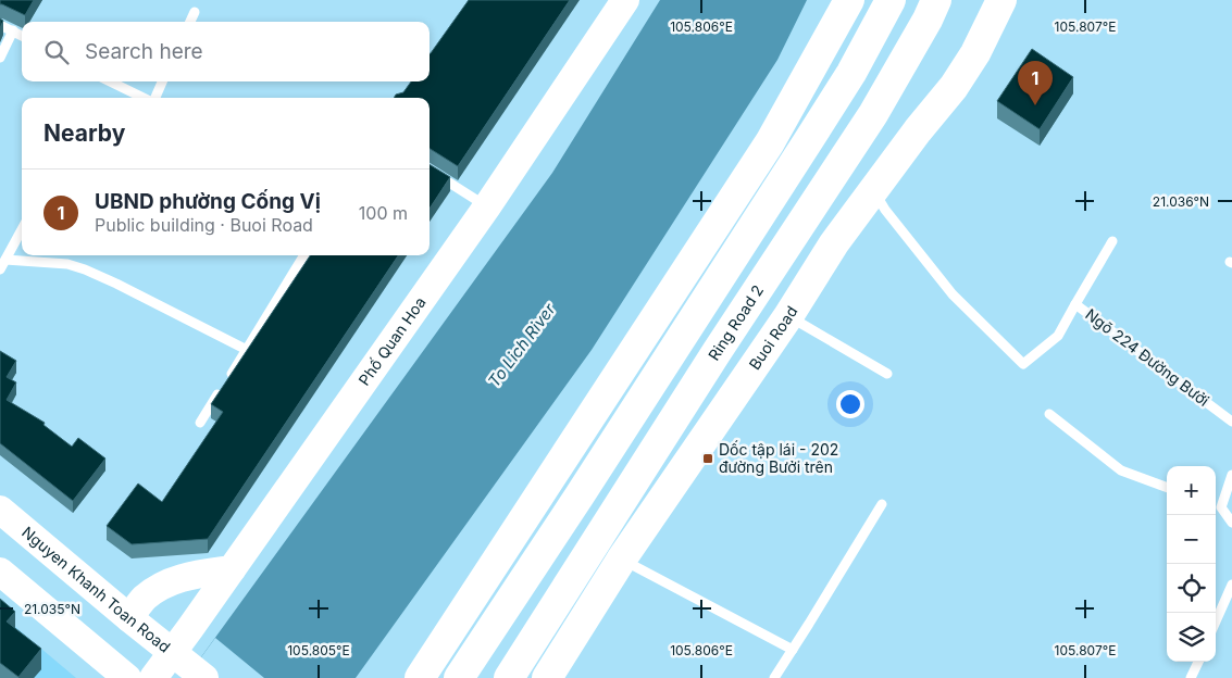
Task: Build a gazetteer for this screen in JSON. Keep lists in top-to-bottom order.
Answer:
{
  "streets": {
    "main road": [
      "Ring Road 2",
      "Buoi Road",
      "Phố Quan Hoa",
      "Nguyen Khanh Toan Road"
    ],
    "lane": ["Ngõ 224 Đường Bưởi"]
  },
  "crossings": [
    ["Buoi Road", "Ngõ 224 Đường Bưởi"],
    ["Phố Quan Hoa", "Nguyen Khanh Toan Road"]
  ],
  "water": ["To Lich River"],
  "places": {
    "transit": ["Dốc tập lái - 202 đường Bưởi trên"]
  },
  "page": {
    "search": "Search here",
    "pins": "1",
    "heading": "Nearby",
    "list": [
      {
        "mark": "1",
        "name": "UBND phường Cống Vị",
        "note": "Public building · Buoi Road",
        "value": "100 m"
      }
    ],
    "map_buttons": ["+", "−"]
  },
  "coordinates": [
    "105.806°E",
    "105.807°E",
    "21.036°N",
    "21.035°N",
    "105.805°E"
  ]
}
